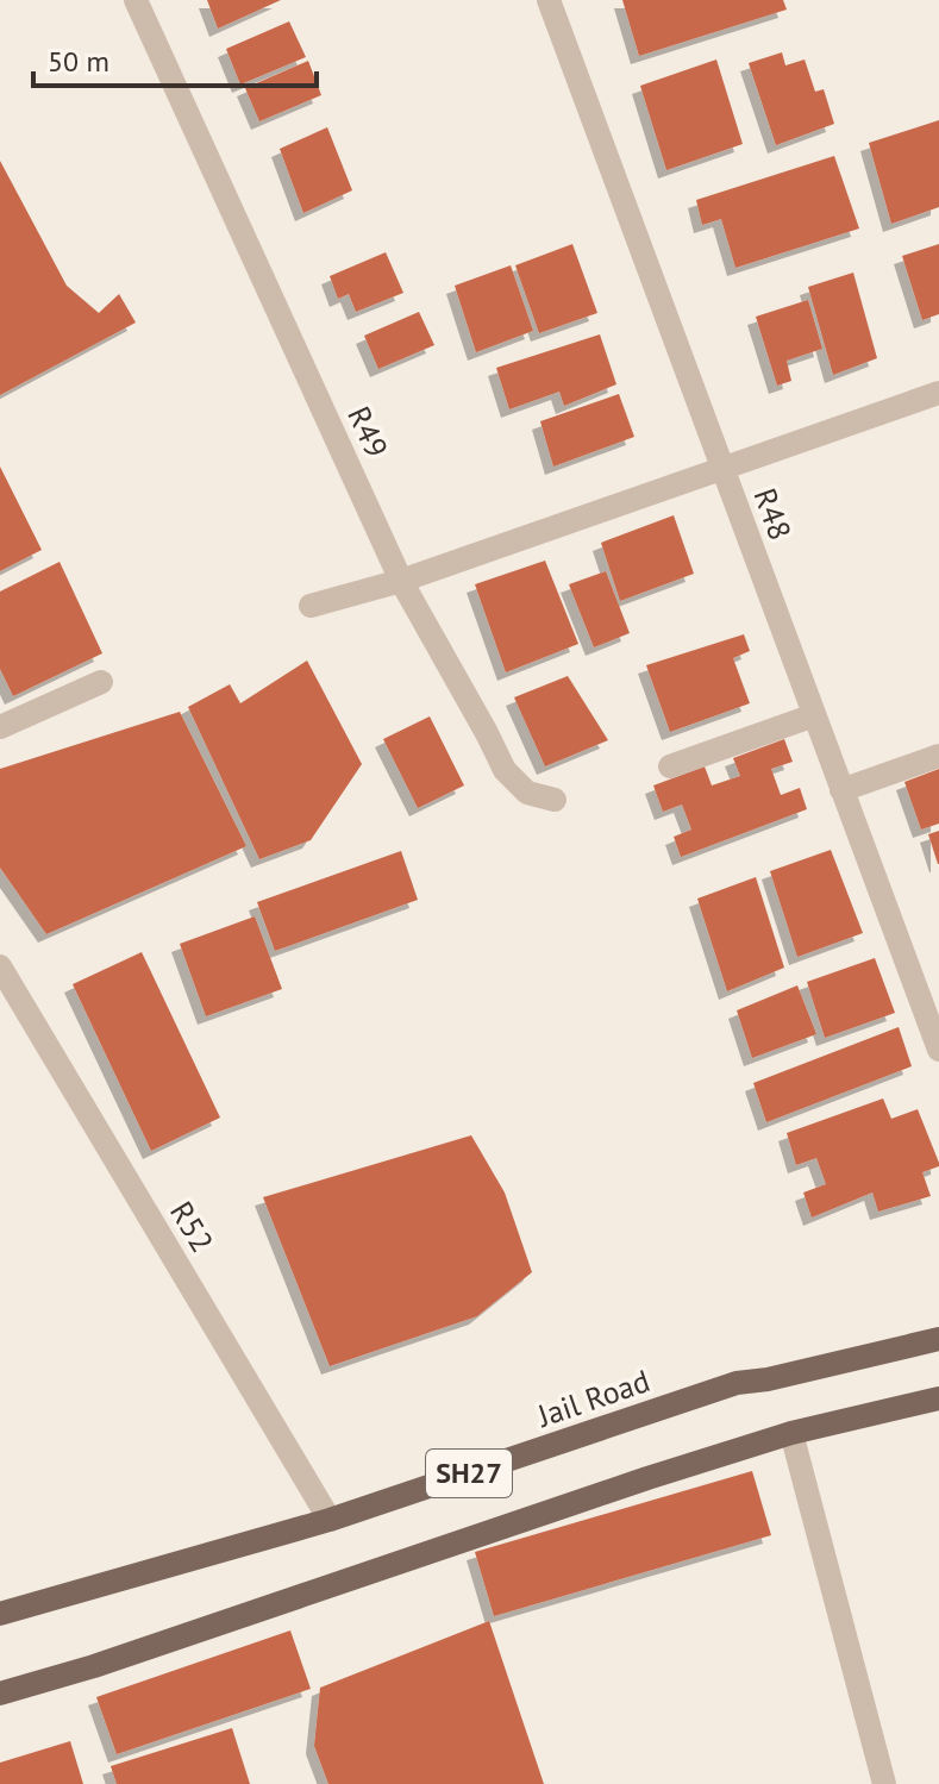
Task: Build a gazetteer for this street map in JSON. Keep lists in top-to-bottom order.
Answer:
{
  "streets": {
    "main road": ["Jail Road", "SH27"],
    "street": ["R49", "R48", "R52"]
  },
  "crossings": [
    ["R52", "Jail Road"]
  ],
  "scale_bar": "50 m"
}
